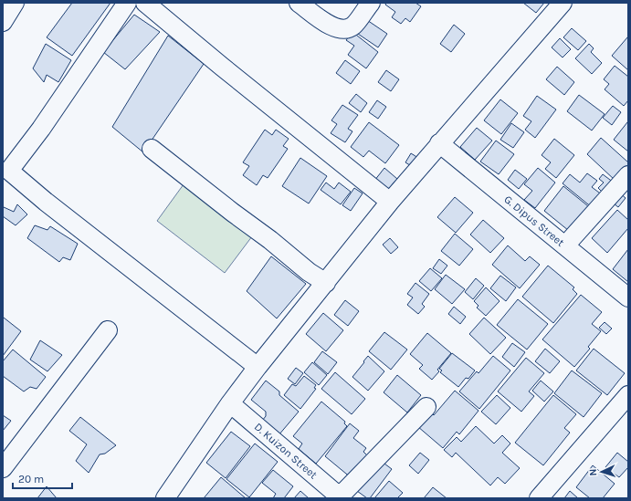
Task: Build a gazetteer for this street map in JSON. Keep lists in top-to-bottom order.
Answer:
{
  "streets": {
    "street": ["G. Dipus Street", "D. Kuizon Street"]
  },
  "scale_bar": "20 m",
  "north": "left"
}
